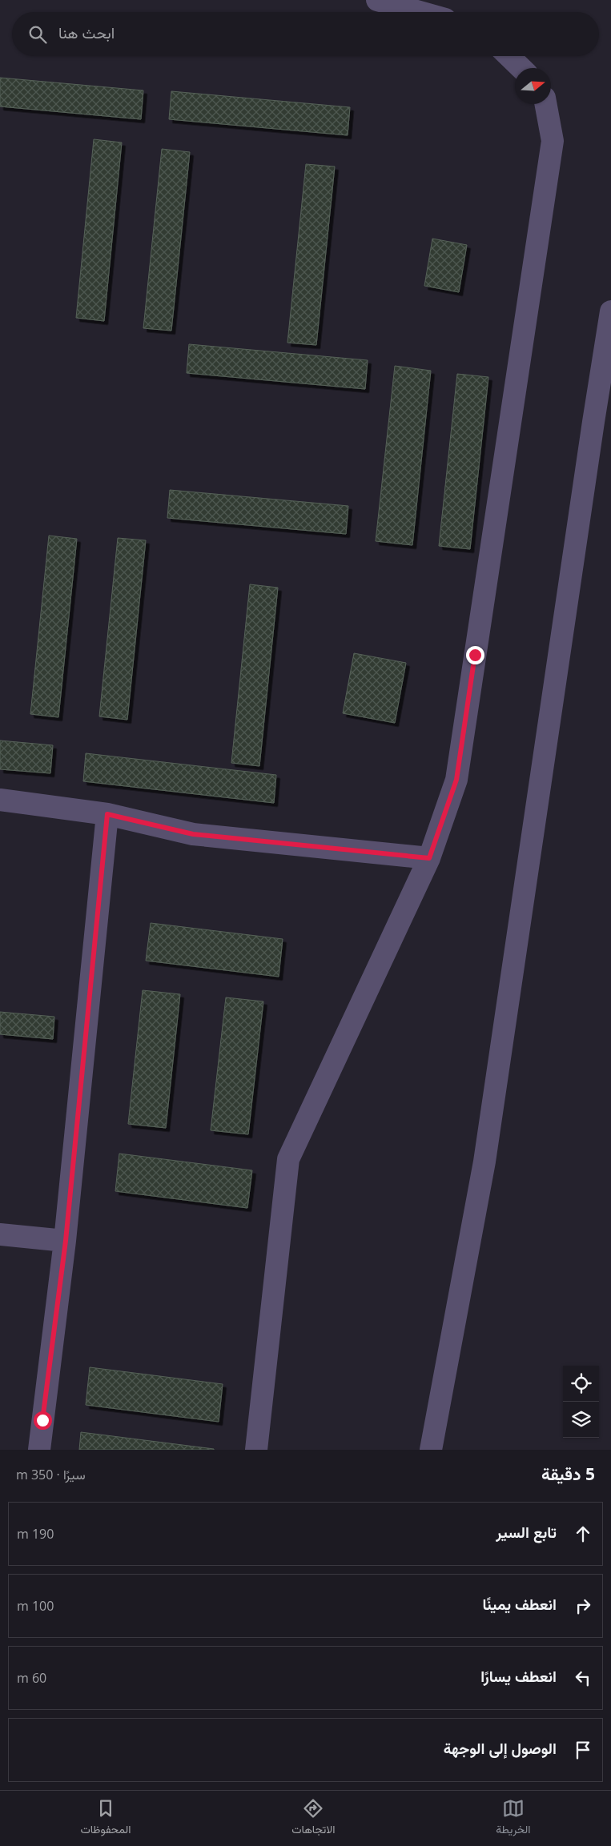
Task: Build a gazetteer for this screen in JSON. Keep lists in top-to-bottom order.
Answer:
{
  "north": "right",
  "page": {
    "search": "ابحث هنا",
    "heading": ["5 دقيقة", "سيرًا · 350 m"],
    "list": [
      ["تابع السير", "190 m"],
      ["انعطف يمينًا", "100 m"],
      ["انعطف يسارًا", "60 m"],
      "الوصول إلى الوجهة"
    ],
    "nav": ["الخريطة", "الاتجاهات", "المحفوظات"]
  }
}
